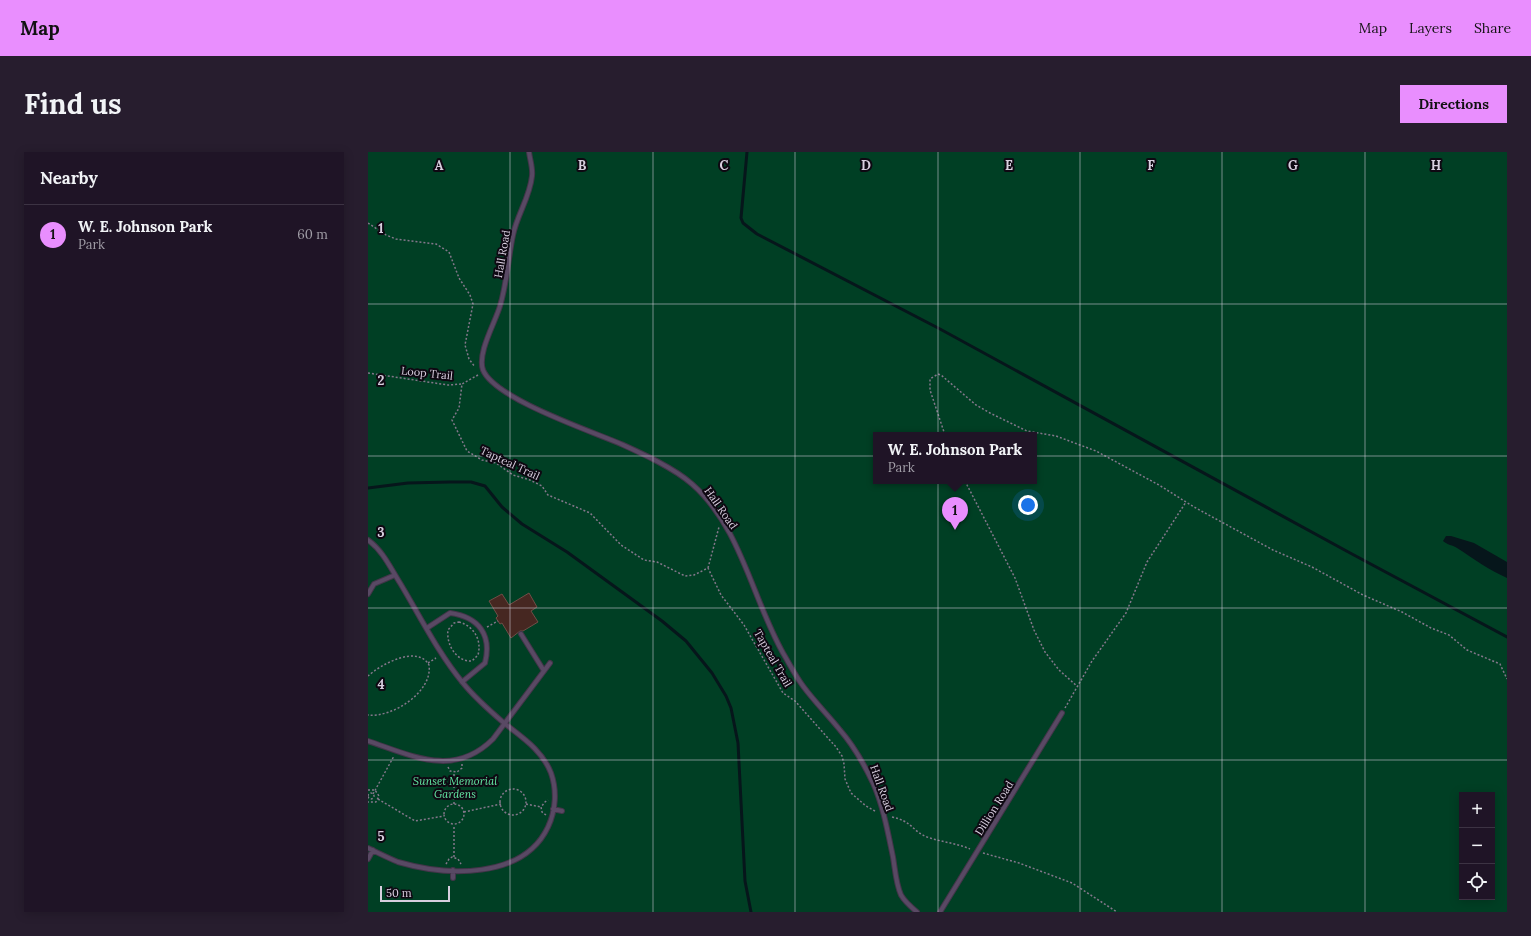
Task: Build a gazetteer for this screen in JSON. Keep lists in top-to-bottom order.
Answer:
{
  "streets": {
    "lane": ["Hall Road", "Dillion Road"],
    "path": ["Loop Trail", "Tapteal Trail"]
  },
  "crossings": [
    ["Hall Road", "Tapteal Trail"],
    ["Loop Trail", "Tapteal Trail"],
    ["Tapteal Trail", "Dillion Road"]
  ],
  "parks": ["Sunset Memorial Gardens"],
  "scale_bar": "50 m",
  "page": {
    "header": "Map",
    "nav": ["Map", "Layers", "Share"],
    "buttons": "Directions",
    "title": "Find us",
    "heading": "Nearby",
    "list": [
      {
        "mark": "1",
        "name": "W. E. Johnson Park",
        "note": "Park",
        "value": "60 m"
      }
    ],
    "popup": ["W. E. Johnson Park", "Park"],
    "pins": "1",
    "map_buttons": ["+", "−"],
    "scale": "50 m"
  },
  "grid": {
    "columns": [
      "A",
      "B",
      "C",
      "D",
      "E",
      "F",
      "G",
      "H"
    ],
    "rows": [
      "1",
      "2",
      "3",
      "4",
      "5"
    ]
  }
}
